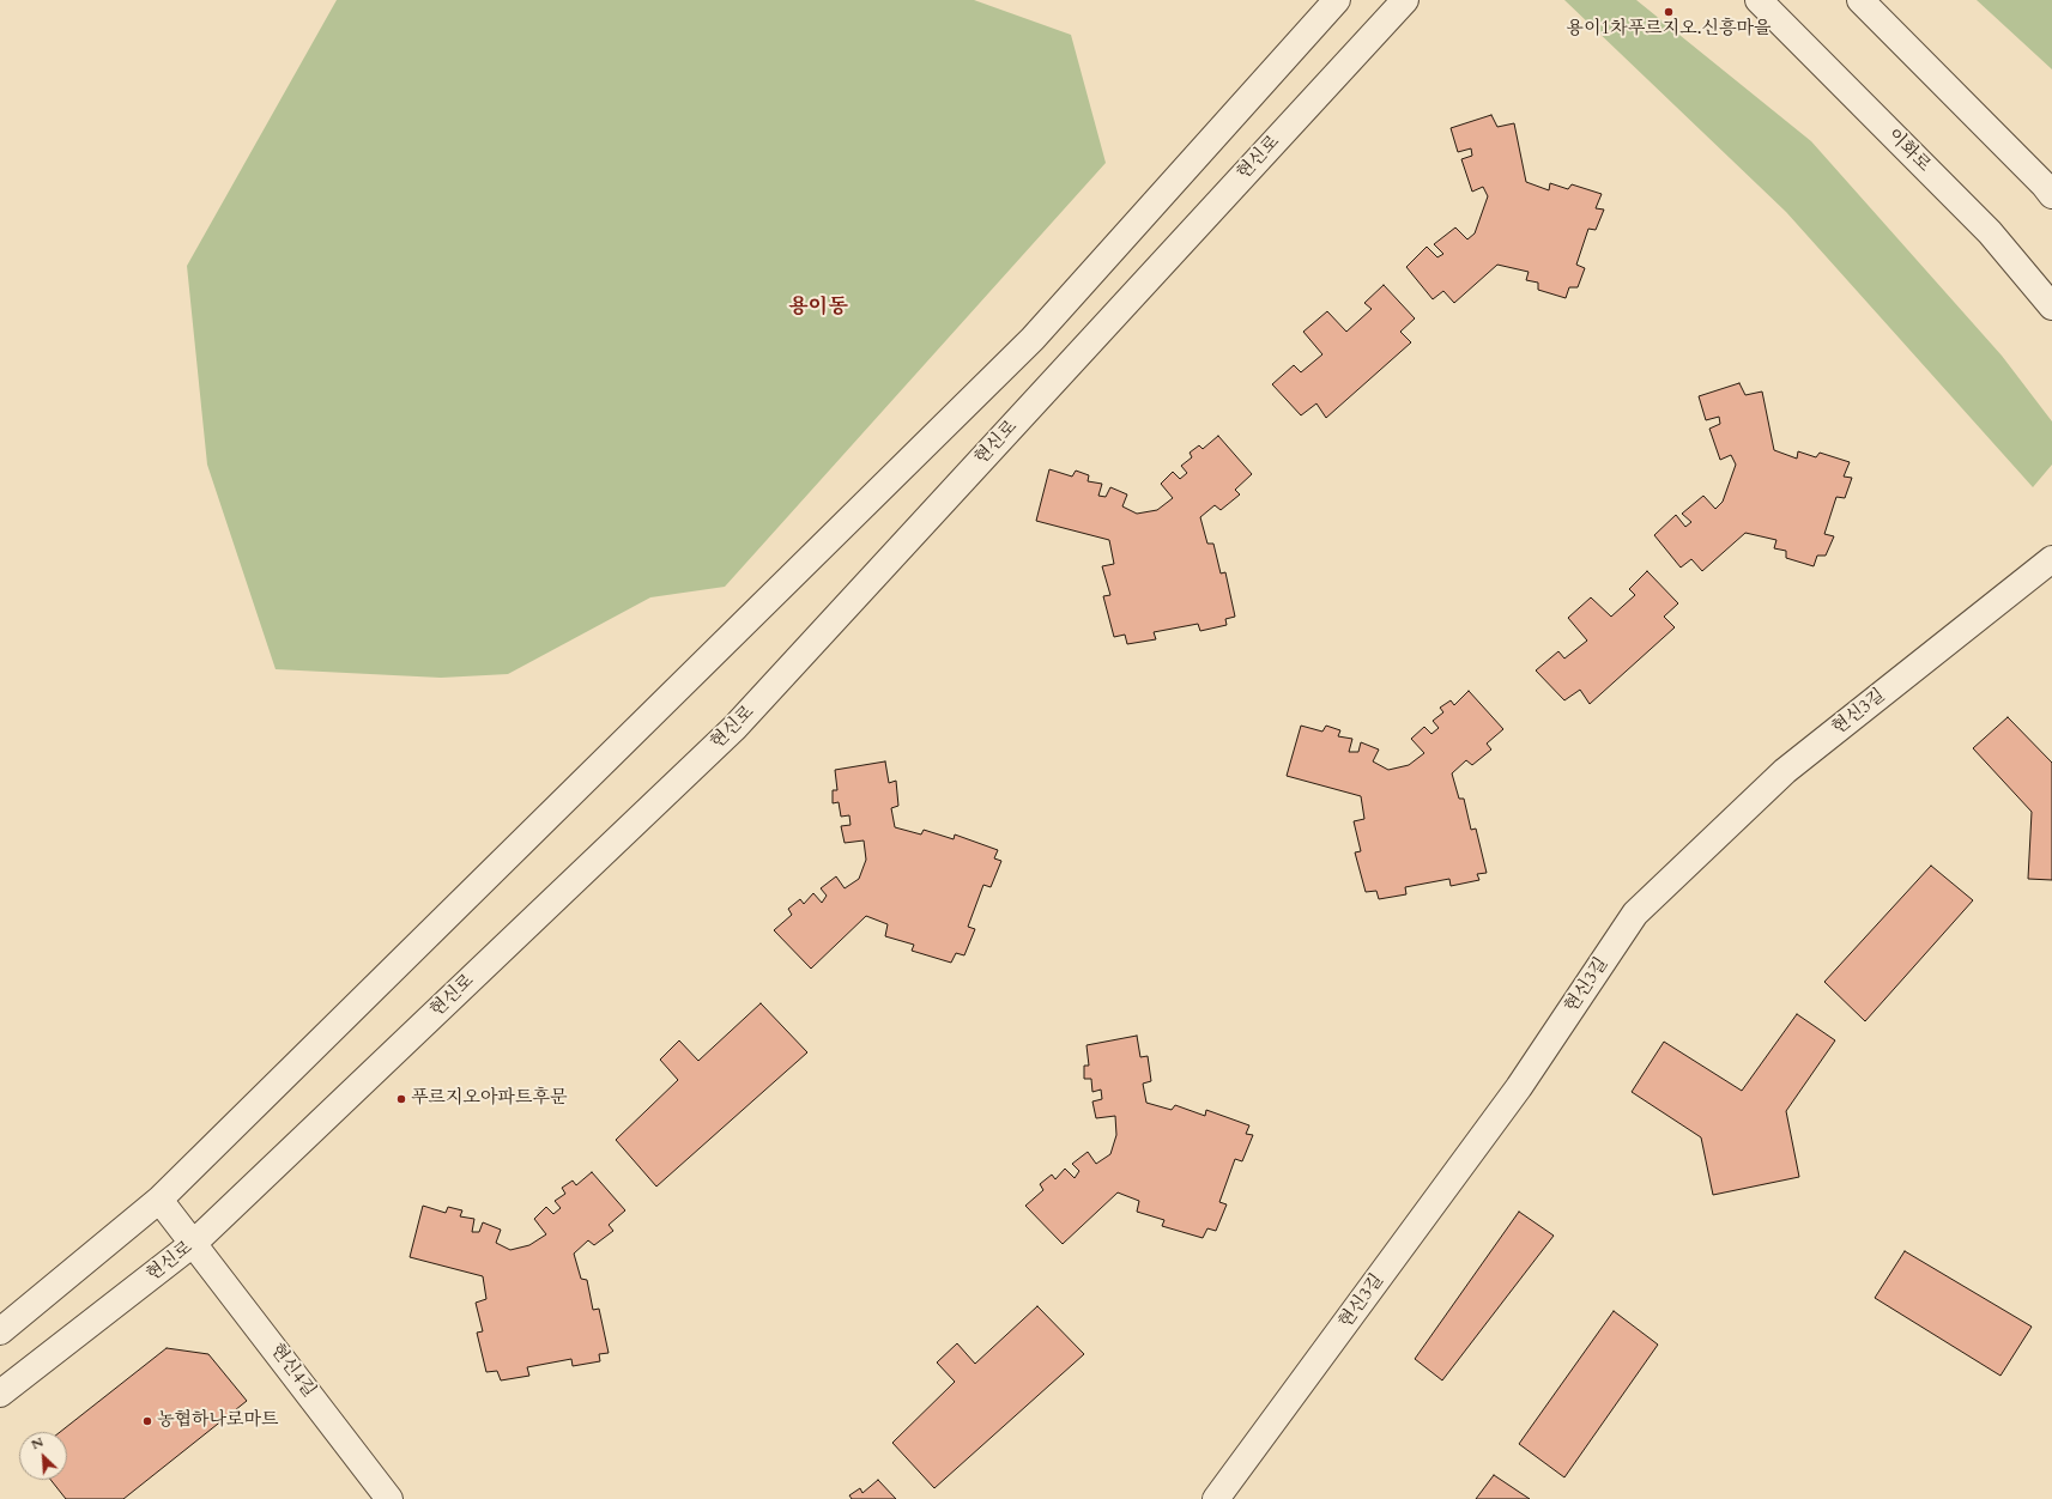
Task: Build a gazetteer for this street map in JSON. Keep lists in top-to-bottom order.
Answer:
{
  "streets": {
    "street": [
      "이화로",
      "현신로",
      "현신3길",
      "현신4길"
    ]
  },
  "crossings": [
    ["현신로", "현신4길"]
  ],
  "districts": ["용이동"],
  "places": ["용이1차푸르지오.신흥마을", "푸르지오아파트후문", "농협하나로마트"],
  "north": "top left"
}
